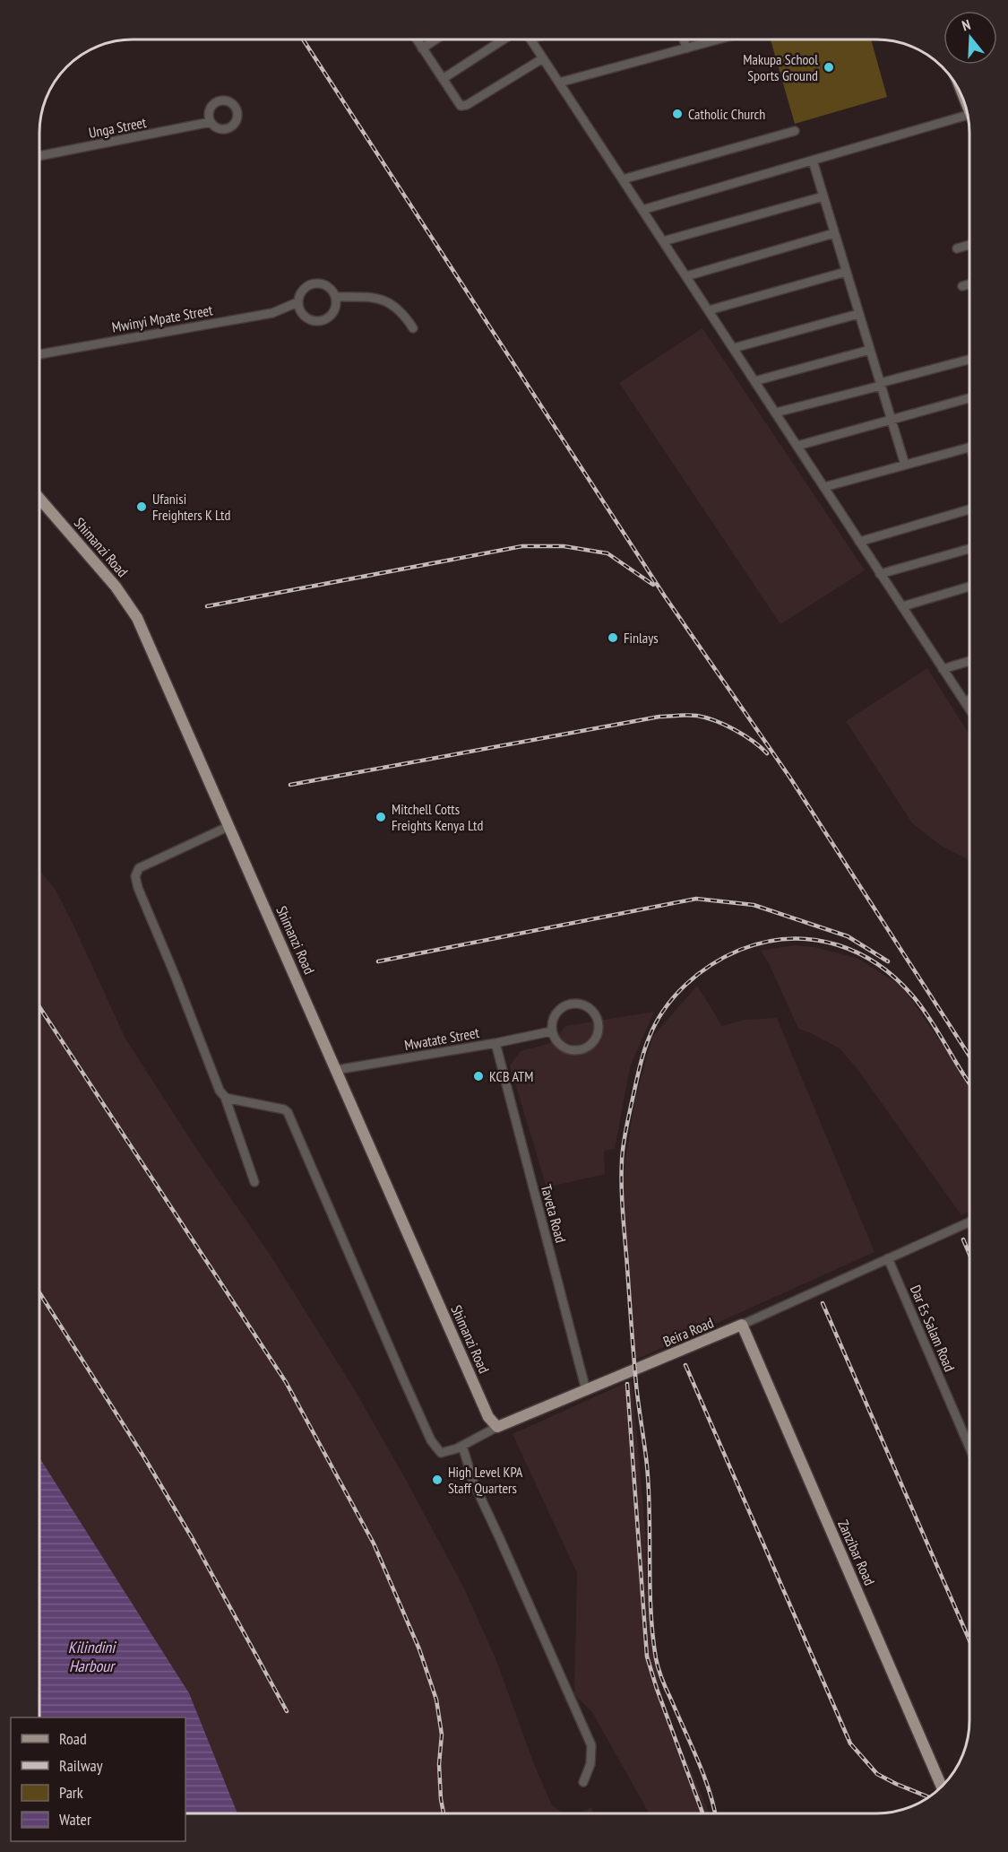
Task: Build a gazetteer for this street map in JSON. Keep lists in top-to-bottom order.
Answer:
{
  "streets": {
    "main road": ["Shimanzi Road", "Beira Road", "Zanzibar Road"],
    "street": [
      "Unga Street",
      "Mwinyi Mpate Street",
      "Mwatate Street",
      "Taveta Road",
      "Dar Es Salam Road"
    ]
  },
  "crossings": [
    ["Shimanzi Road", "Mwatate Street"],
    ["Shimanzi Road", "Beira Road"],
    ["Mwatate Street", "Taveta Road"],
    ["Taveta Road", "Beira Road"],
    ["Dar Es Salam Road", "Beira Road"],
    ["Beira Road", "Zanzibar Road"]
  ],
  "water": ["Kilindini Harbour"],
  "places": [
    "Makupa School Sports Ground",
    "Catholic Church",
    "Ufanisi Freighters K Ltd",
    "Finlays",
    "Mitchell Cotts Freights Kenya Ltd",
    "KCB ATM",
    "High Level KPA Staff Quarters"
  ],
  "legend": [
    "Road",
    "Railway",
    "Park",
    "Water"
  ],
  "north": "top"
}
